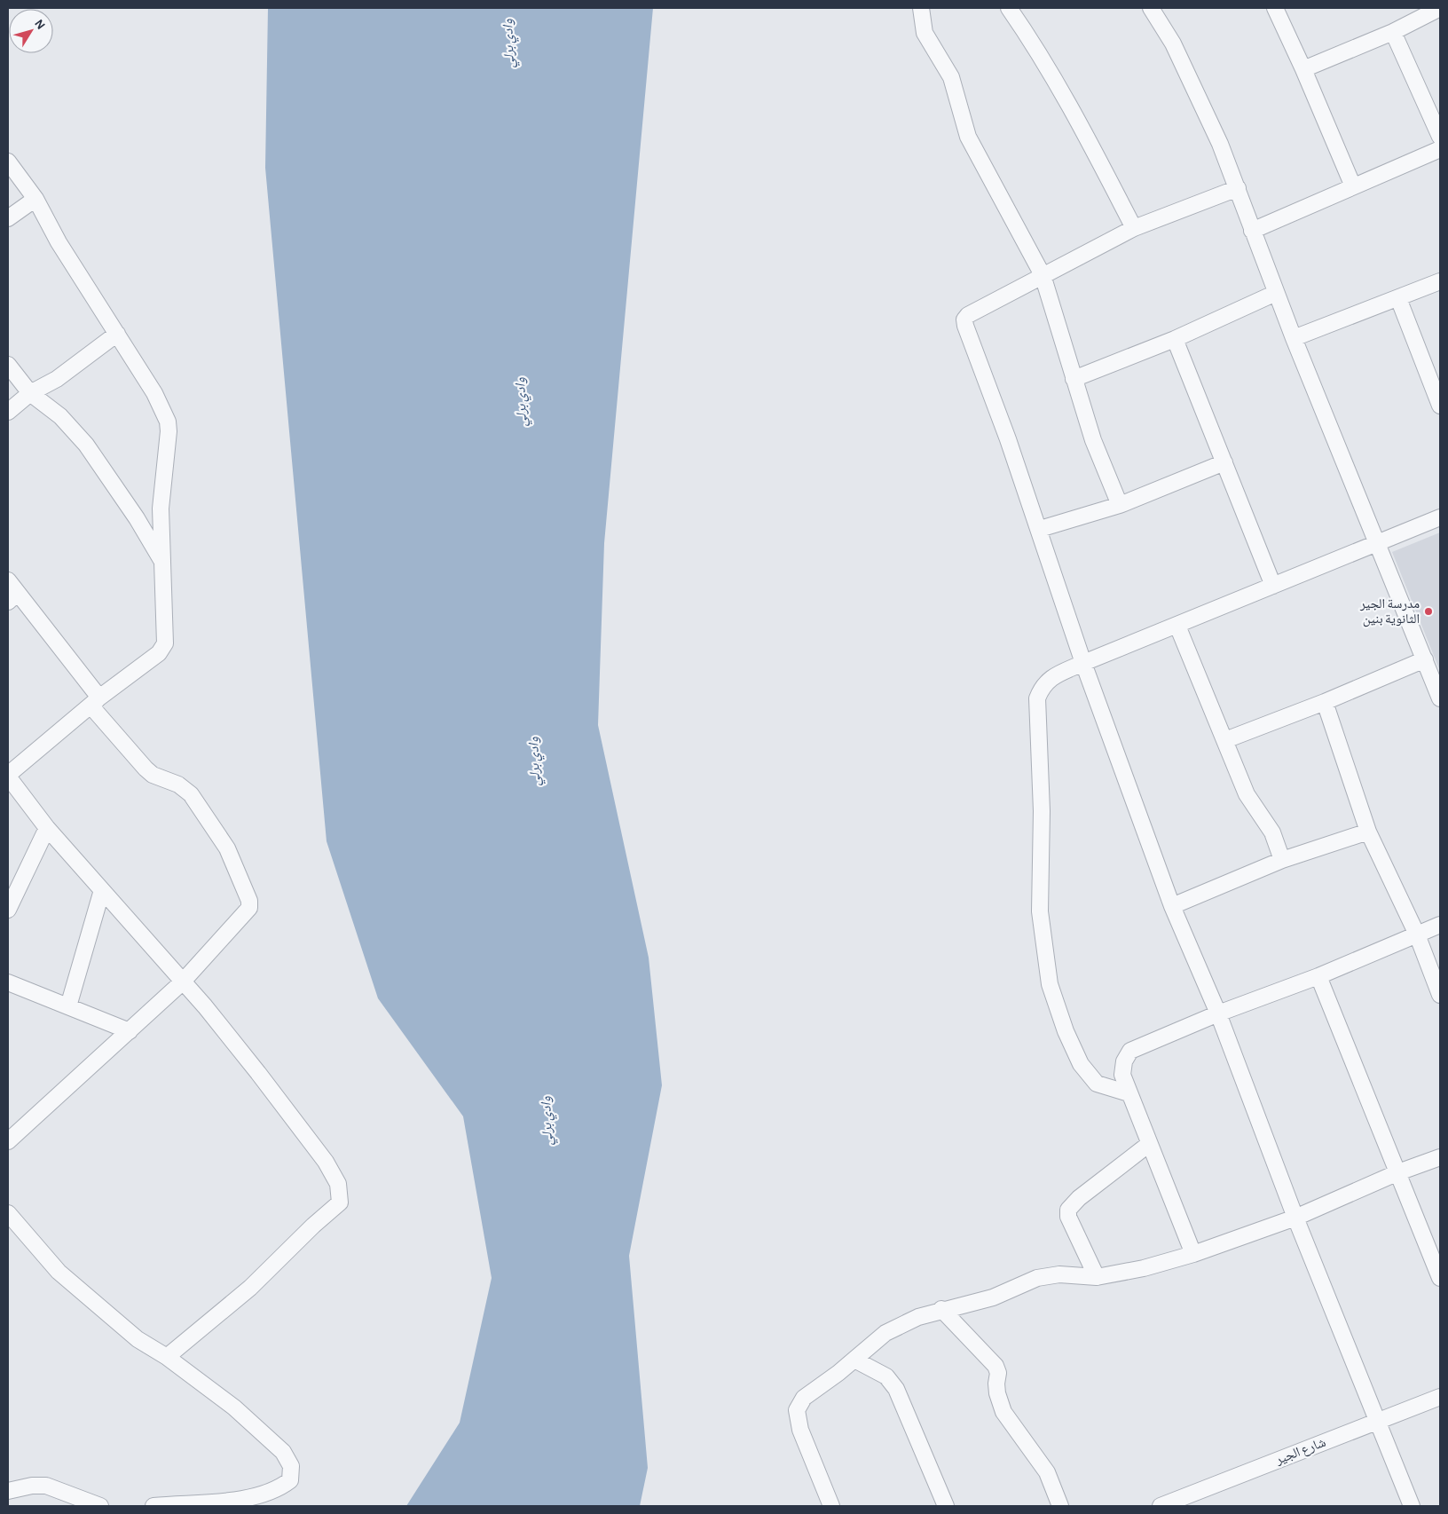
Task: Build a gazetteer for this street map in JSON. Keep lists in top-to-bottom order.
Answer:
{
  "streets": {
    "street": ["شارع الجير"]
  },
  "water": ["وادي برلي"],
  "places": ["مدرسة الجير الثانوية بنين"],
  "north": "top right"
}
